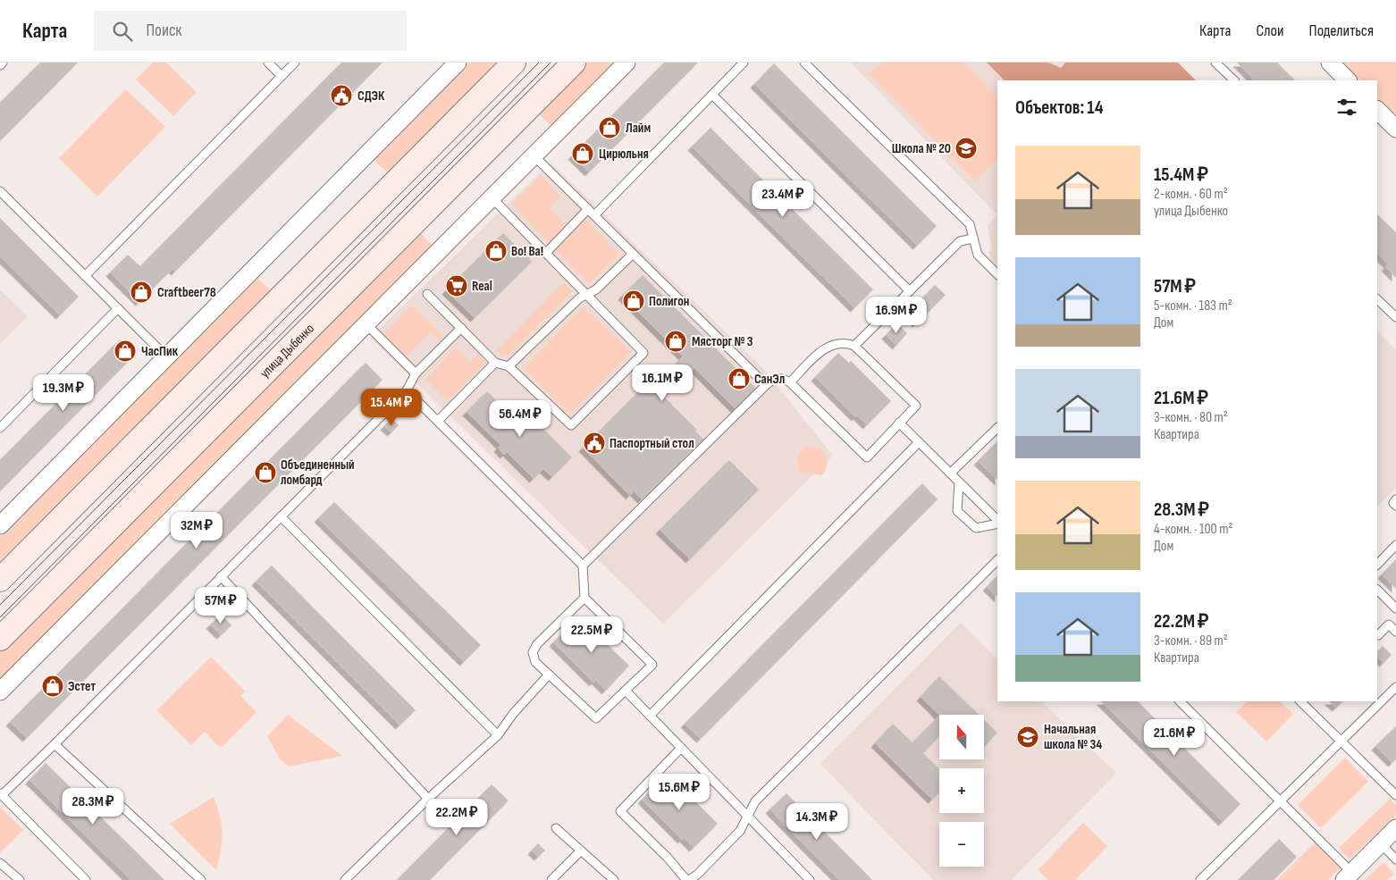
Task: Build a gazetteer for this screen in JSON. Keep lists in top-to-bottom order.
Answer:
{
  "streets": {
    "main road": ["улица Дыбенко"]
  },
  "places": {
    "public building": ["СДЭК", "Паспортный стол"],
    "shop": [
      "Лайм",
      "Цирюльня",
      "Во! Ва!",
      "Craftbeer78",
      "Полигон",
      "Мясторг № 3",
      "ЧасПик",
      "СанЭл",
      "Объединенный ломбард",
      "Эстет"
    ],
    "school or university": ["Школа № 20", "Начальная школа № 34"],
    "supermarket": ["Real"]
  },
  "north": "top",
  "page": {
    "header": "Карта",
    "search": "Поиск",
    "nav": ["Карта", "Слои", "Поделиться"],
    "heading": "Объектов: 14",
    "list": [
      {
        "name": "15.4M ₽",
        "note": "2-комн. · 60 m² · улица Дыбенко"
      },
      {
        "name": "57M ₽",
        "note": "5-комн. · 183 m² · Дом"
      },
      {
        "name": "21.6M ₽",
        "note": "3-комн. · 80 m² · Квартира"
      },
      {
        "name": "28.3M ₽",
        "note": "4-комн. · 100 m² · Дом"
      },
      {
        "name": "22.2M ₽",
        "note": "3-комн. · 89 m² · Квартира"
      }
    ],
    "price": [
      "23.4M ₽",
      "16.9M ₽",
      "16.1M ₽",
      "19.3M ₽",
      "15.4M ₽",
      "56.4M ₽",
      "32M ₽",
      "57M ₽",
      "22.5M ₽",
      "21.6M ₽",
      "15.6M ₽",
      "28.3M ₽",
      "22.2M ₽",
      "14.3M ₽"
    ],
    "map_buttons": ["+", "−"]
  }
}
